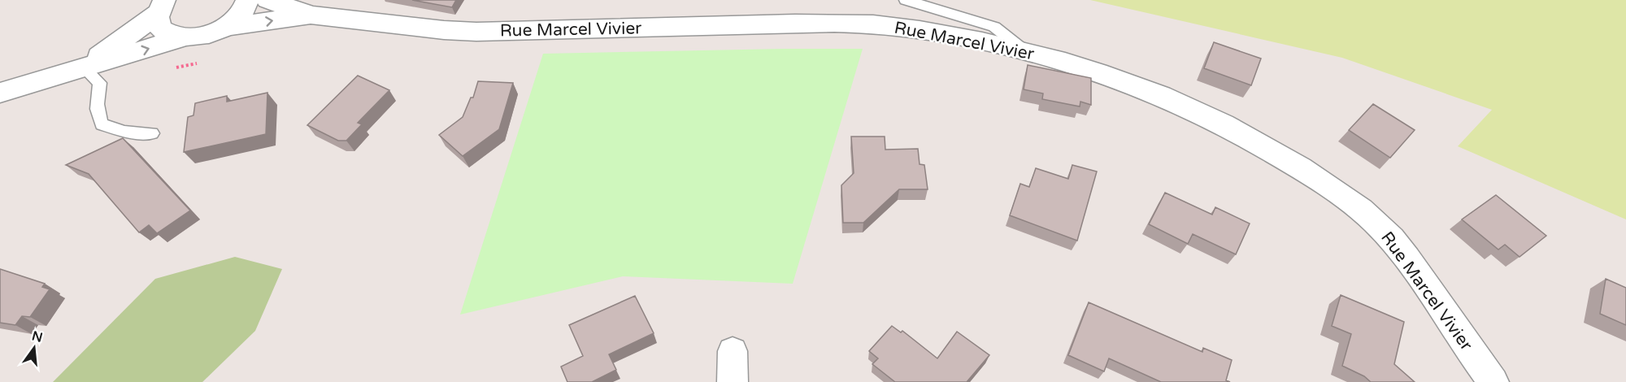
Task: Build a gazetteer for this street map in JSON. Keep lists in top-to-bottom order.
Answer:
{
  "streets": {
    "street": ["Rue Marcel Vivier"]
  },
  "north": "top"
}
